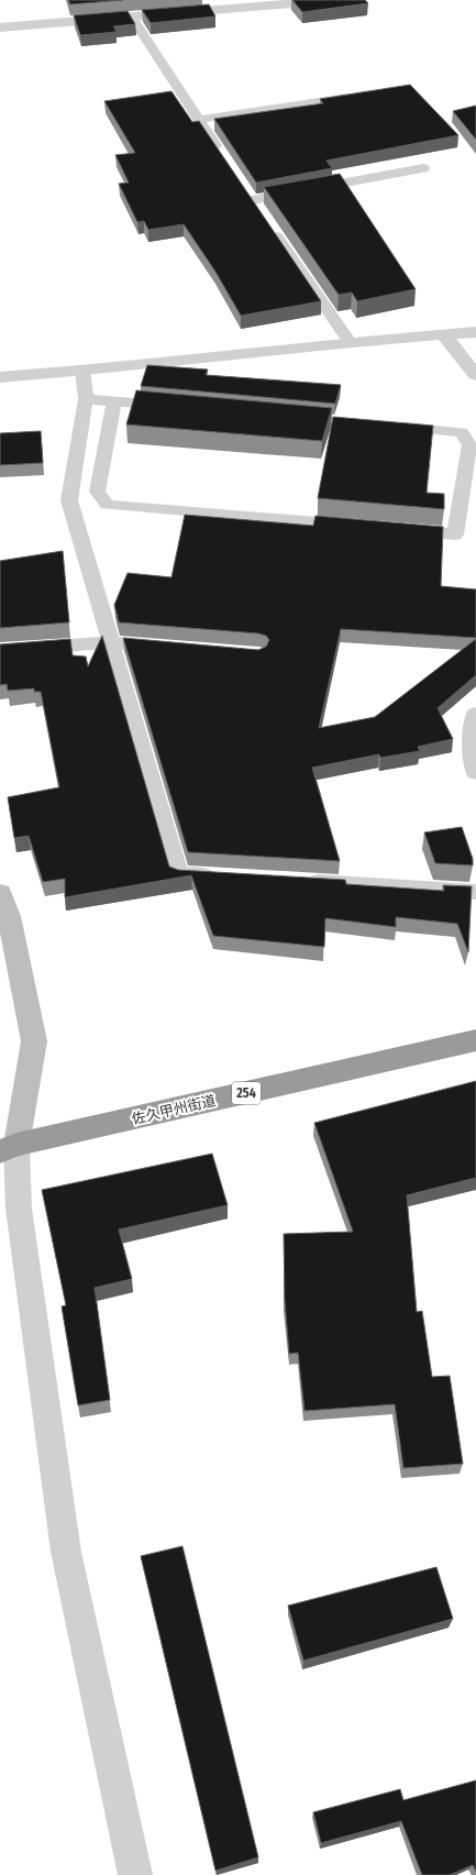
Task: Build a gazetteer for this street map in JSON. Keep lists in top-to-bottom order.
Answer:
{
  "streets": {
    "highway": ["254", "佐久甲州街道"]
  }
}
